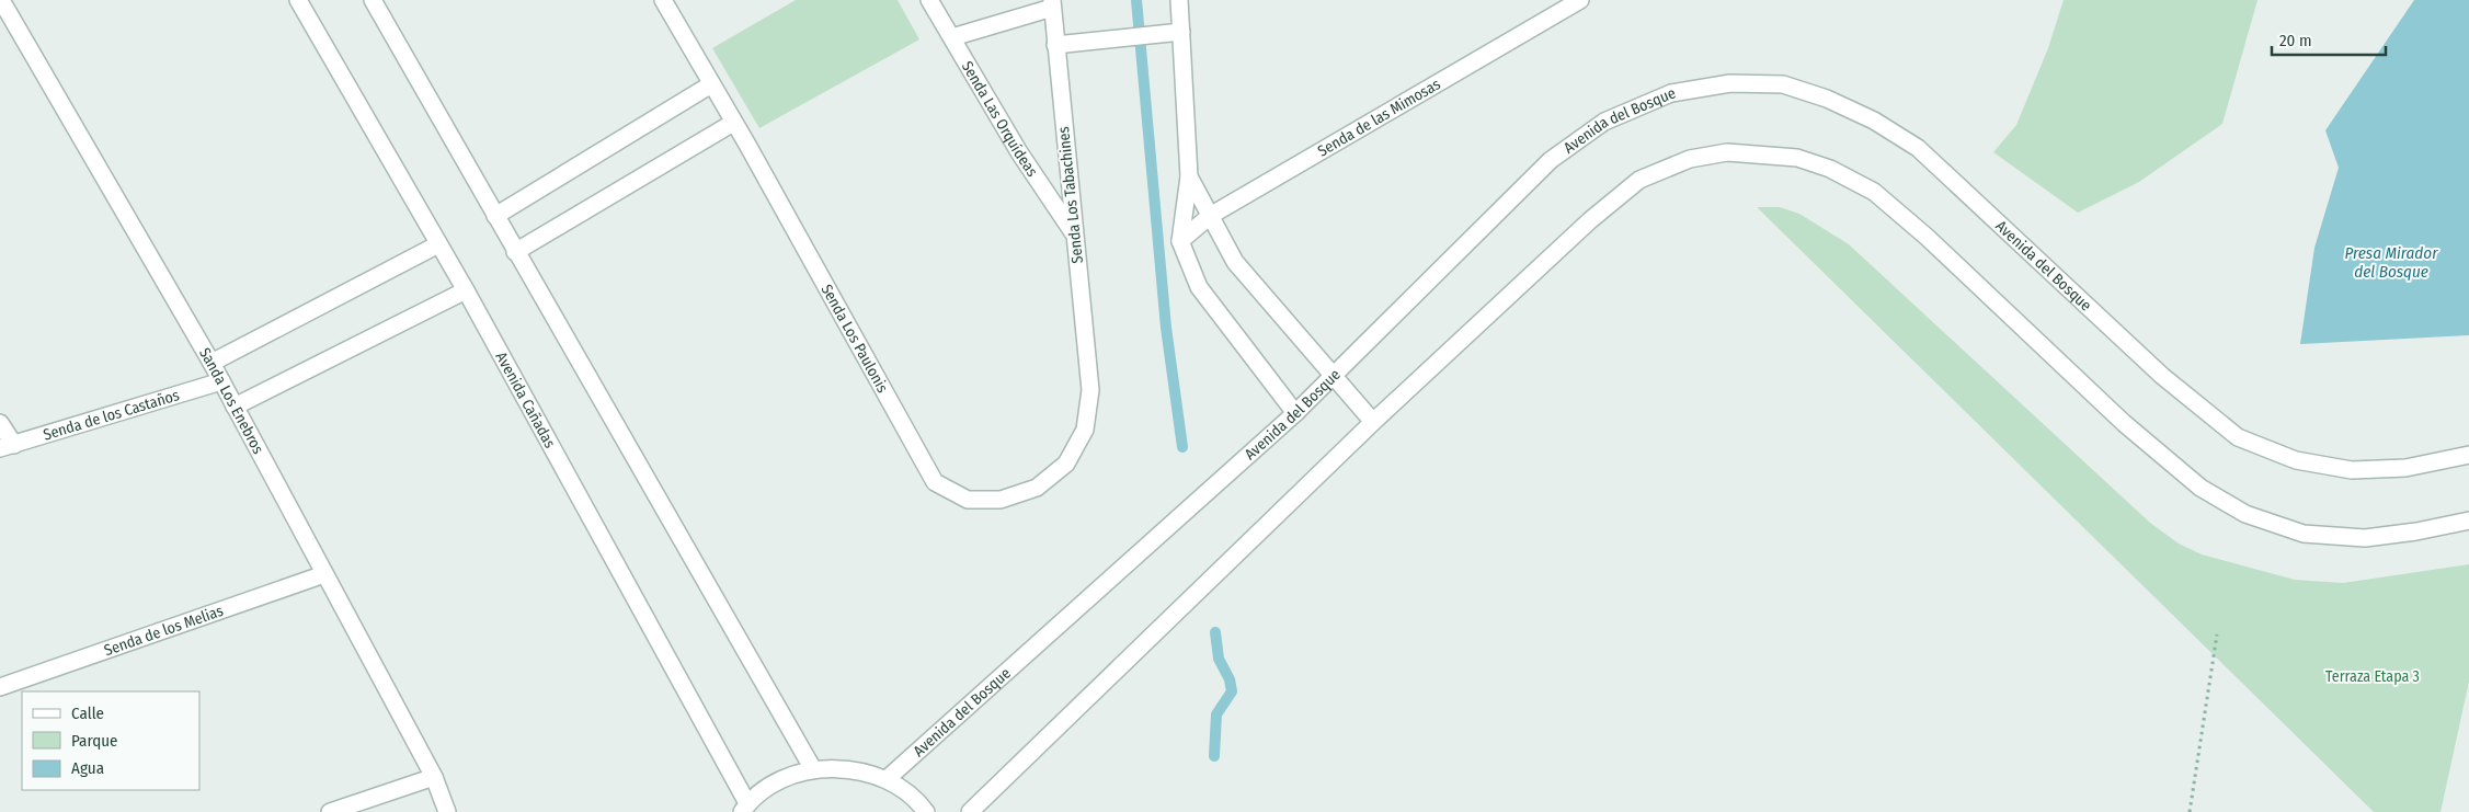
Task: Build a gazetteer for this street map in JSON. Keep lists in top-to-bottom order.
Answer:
{
  "streets": {
    "street": [
      "Senda de las Mimosas",
      "Senda Las Orquídeas",
      "Avenida del Bosque",
      "Senda Los Tabachines",
      "Senda Los Paulonis",
      "Avenida Cañadas",
      "Sanda Los Enebros",
      "Senda de los Castaños",
      "Senda de los Melias"
    ]
  },
  "crossings": [
    ["Senda Las Orquídeas", "Senda Los Tabachines"],
    ["Senda Los Tabachines", "Senda Los Paulonis"],
    ["Sanda Los Enebros", "Senda de los Castaños"],
    ["Sanda Los Enebros", "Senda de los Melias"]
  ],
  "water": ["Presa Mirador del Bosque"],
  "parks": ["Terraza Etapa 3"],
  "legend": ["Calle", "Parque", "Agua"],
  "scale_bar": "20 m"
}
